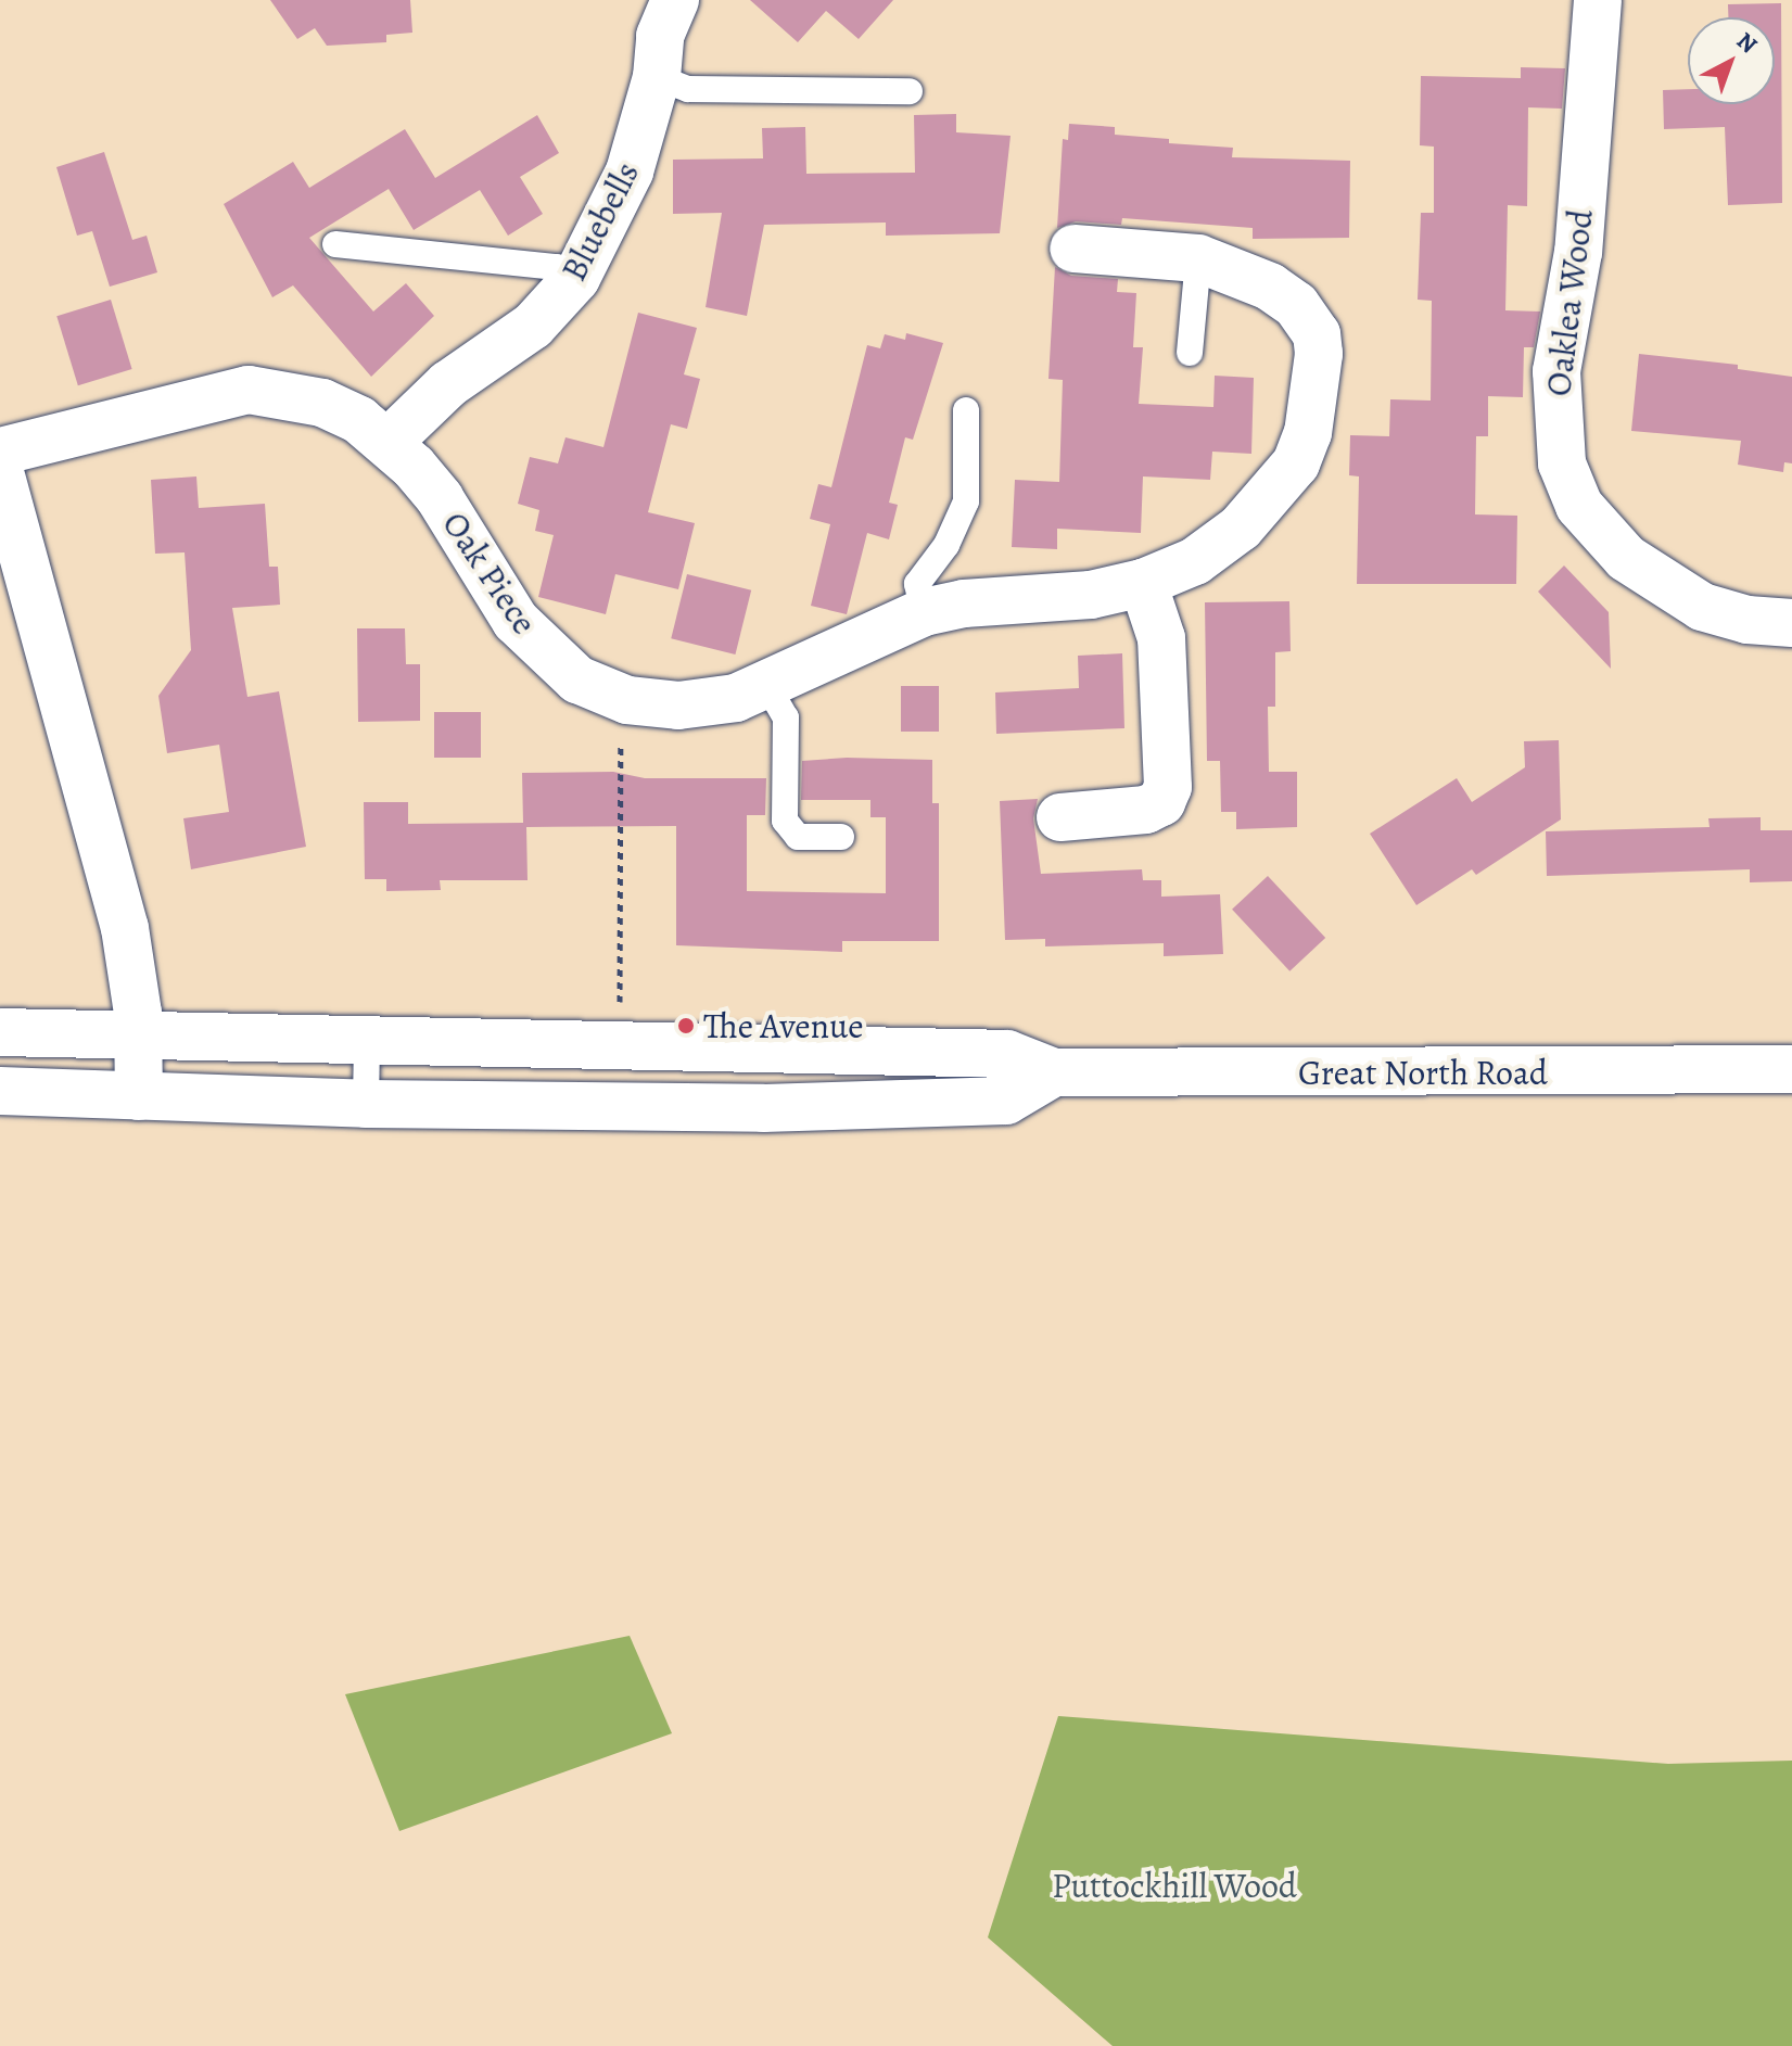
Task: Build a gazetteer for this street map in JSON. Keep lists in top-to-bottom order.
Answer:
{
  "streets": {
    "street": [
      "Bluebells",
      "Oaklea Wood",
      "Oak Piece",
      "Great North Road"
    ]
  },
  "crossings": [
    ["Bluebells", "Oak Piece"]
  ],
  "parks": ["Puttockhill Wood"],
  "places": ["The Avenue"],
  "north": "top right"
}
